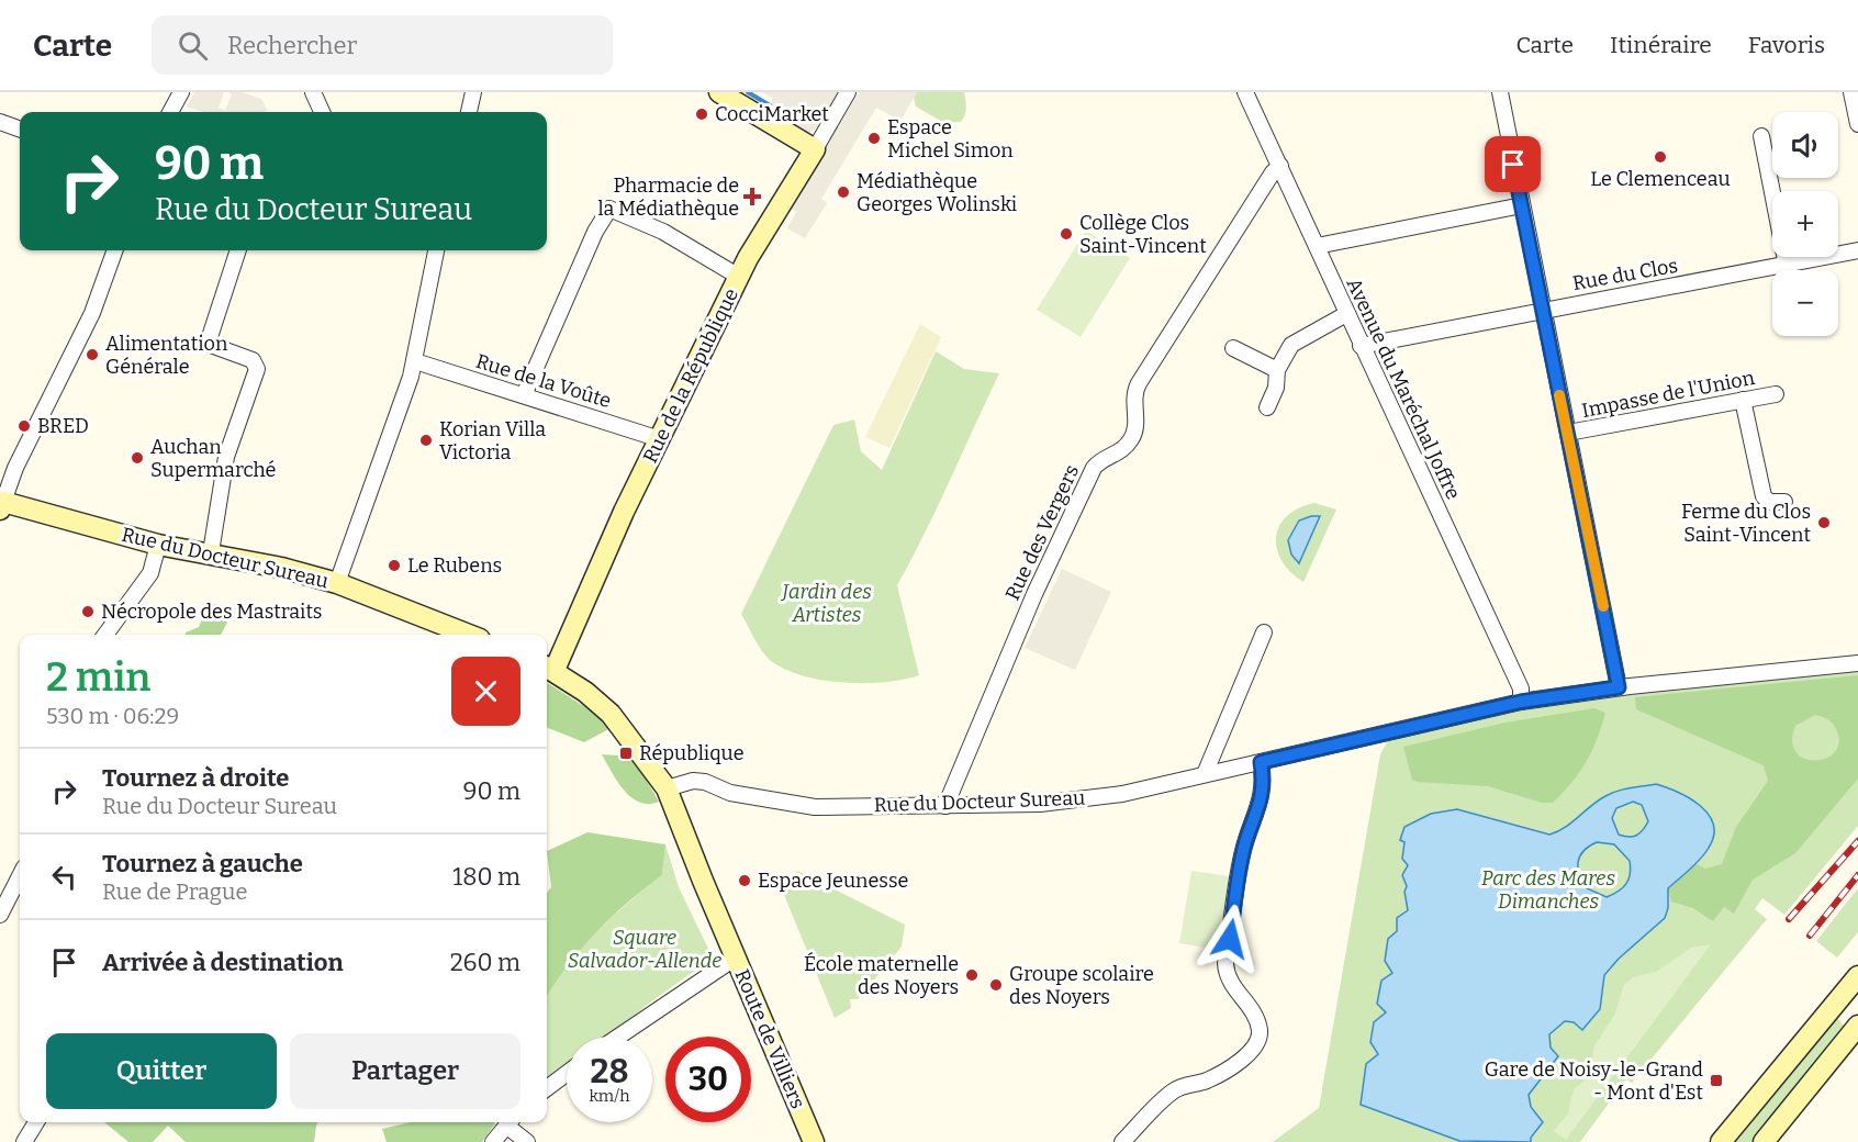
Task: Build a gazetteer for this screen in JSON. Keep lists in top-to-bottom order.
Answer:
{
  "streets": {
    "street": [
      "Rue du Clos",
      "Rue de la République",
      "Rue de la Voûte",
      "Avenue du Maréchal Joffre",
      "Impasse de l'Union",
      "Rue des Vergers",
      "Rue du Docteur Sureau",
      "Route de Villiers"
    ]
  },
  "crossings": [
    ["Rue du Clos", "Avenue du Maréchal Joffre"],
    ["Rue de la République", "Rue de la Voûte"],
    ["Avenue du Maréchal Joffre", "Rue des Vergers"],
    ["Avenue du Maréchal Joffre", "Rue du Docteur Sureau"],
    ["Rue des Vergers", "Rue du Docteur Sureau"],
    ["Rue du Docteur Sureau", "Route de Villiers"]
  ],
  "parks": ["Jardin des Artistes", "Parc des Mares Dimanches", "Square Salvador-Allende"],
  "places": {
    "other": [
      "CocciMarket",
      "Espace Michel Simon",
      "Le Clemenceau",
      "Médiathèque Georges Wolinski",
      "Collège Clos Saint-Vincent",
      "Alimentation Générale",
      "BRED",
      "Korian Villa Victoria",
      "Auchan Supermarché",
      "Ferme du Clos Saint-Vincent",
      "Le Rubens",
      "Nécropole des Mastraits",
      "Espace Jeunesse",
      "École maternelle des Noyers",
      "Groupe scolaire des Noyers"
    ],
    "health": ["Pharmacie de la Médiathèque"],
    "transit": ["République", "Gare de Noisy-le-Grand - Mont d'Est"]
  },
  "page": {
    "header": "Carte",
    "search": "Rechercher",
    "nav": ["Carte", "Itinéraire", "Favoris"],
    "map_buttons": ["+", "−"],
    "turn": ["90 m", "Rue du Docteur Sureau"],
    "heading": ["2 min", "530 m · 06:29"],
    "list": [
      {
        "name": "Tournez à droite",
        "note": "Rue du Docteur Sureau",
        "value": "90 m"
      },
      {
        "name": "Tournez à gauche",
        "note": "Rue de Prague",
        "value": "180 m"
      },
      {
        "name": "Arrivée à destination",
        "value": "260 m"
      }
    ],
    "buttons": ["Quitter", "Partager"],
    "speed": "28 km/h",
    "limit": "30"
  }
}
